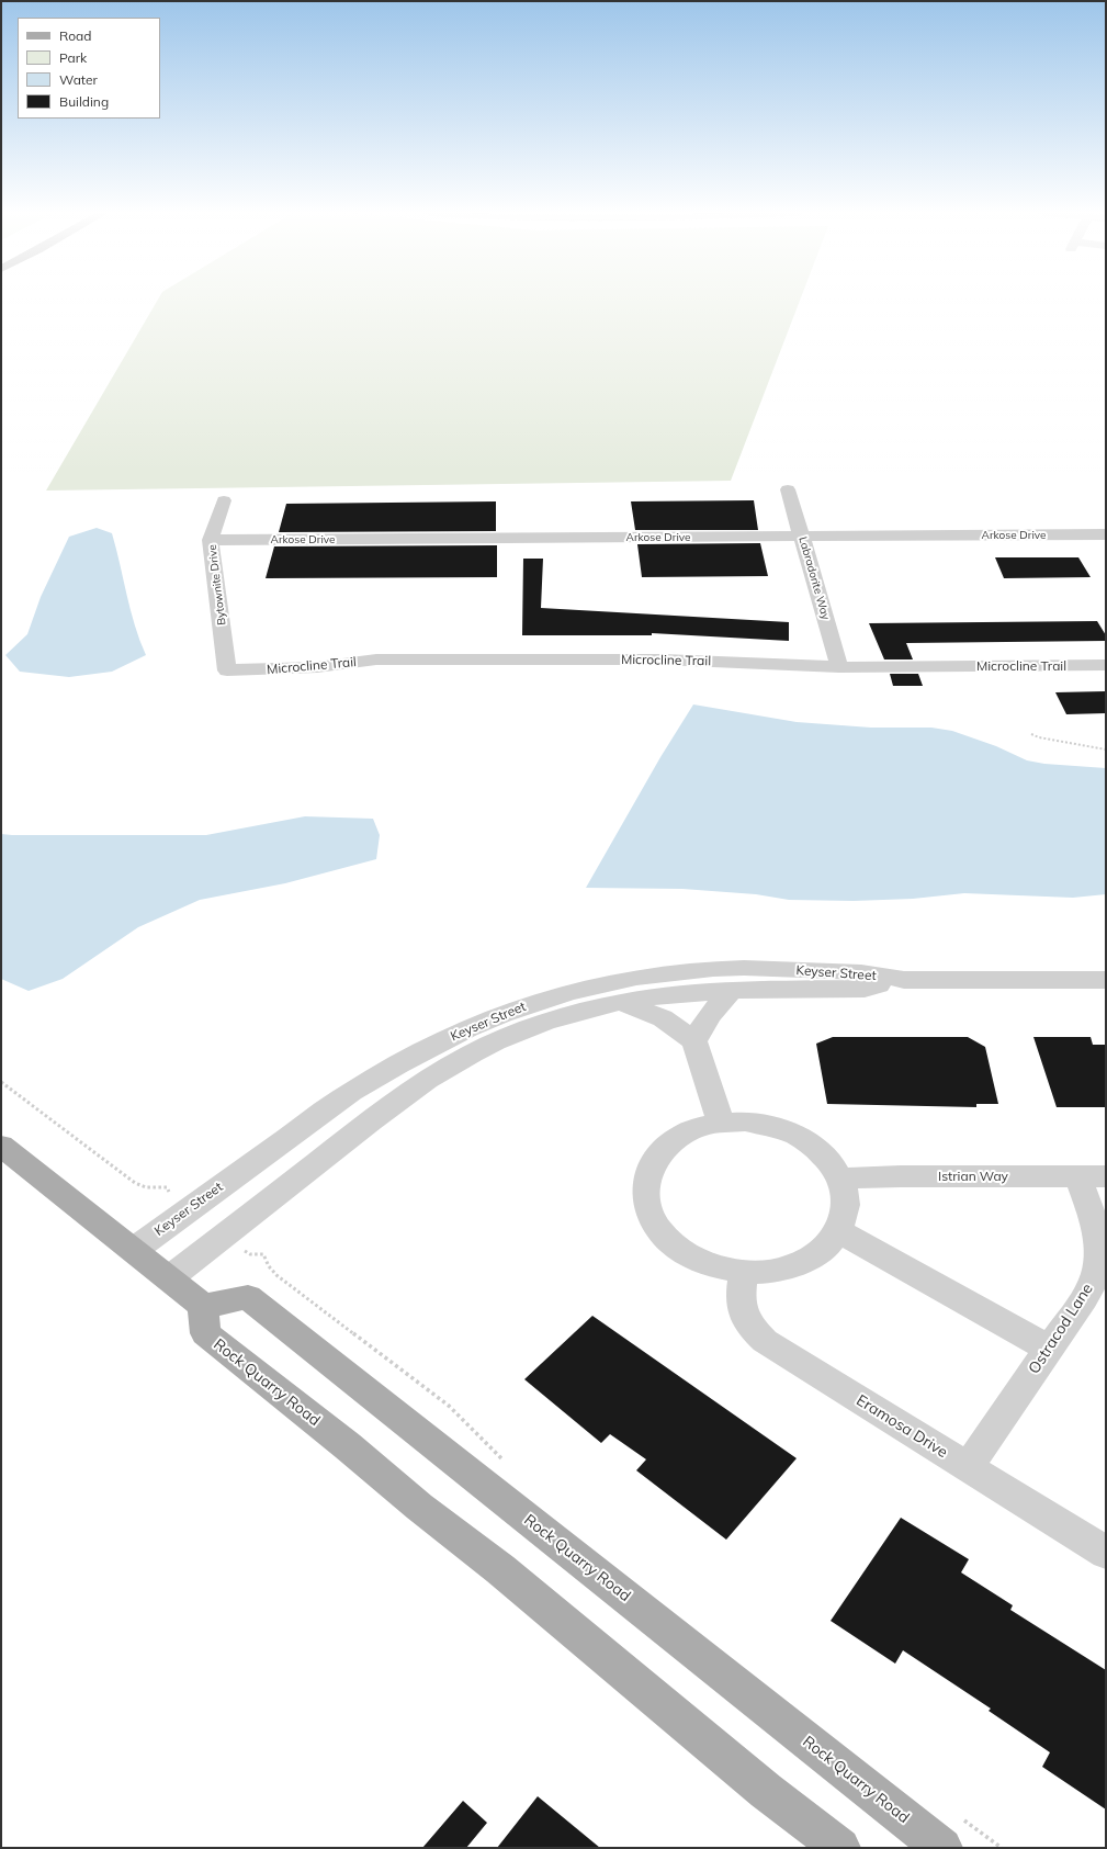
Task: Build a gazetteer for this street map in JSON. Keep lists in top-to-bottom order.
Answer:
{
  "streets": {
    "main road": ["Rock Quarry Road"],
    "street": [
      "Arkose Drive",
      "Labradorite Way",
      "Bytownite Drive",
      "Microcline Trail",
      "Keyser Street",
      "Istrian Way",
      "Ostracod Lane",
      "Eramosa Drive"
    ]
  },
  "crossings": [
    ["Arkose Drive", "Labradorite Way"],
    ["Arkose Drive", "Bytownite Drive"],
    ["Labradorite Way", "Microcline Trail"],
    ["Bytownite Drive", "Microcline Trail"],
    ["Istrian Way", "Ostracod Lane"],
    ["Ostracod Lane", "Eramosa Drive"]
  ],
  "legend": [
    "Road",
    "Park",
    "Water",
    "Building"
  ]
}
